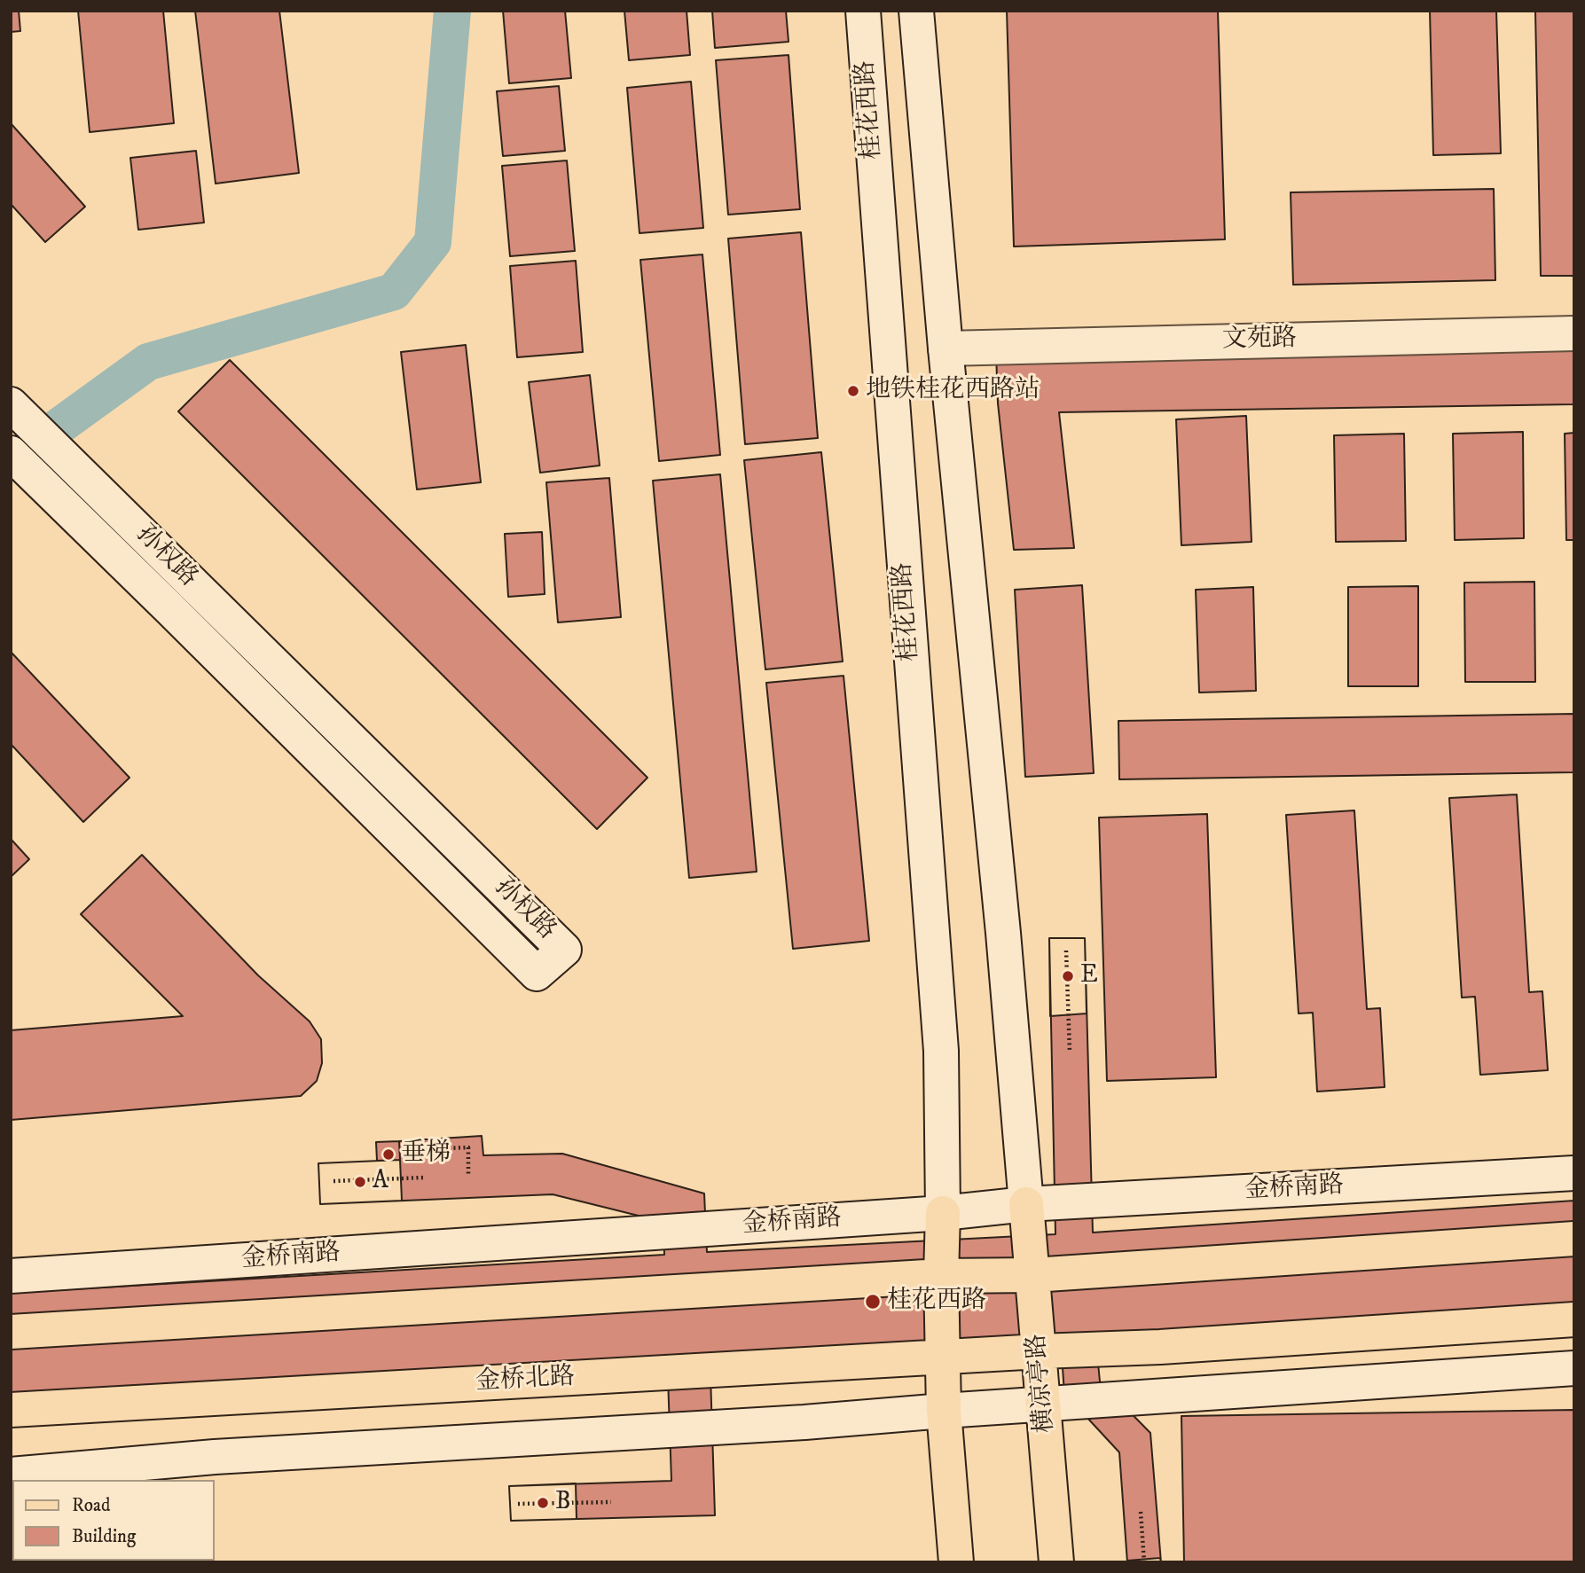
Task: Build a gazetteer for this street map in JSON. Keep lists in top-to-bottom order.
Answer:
{
  "streets": {
    "main road": [
      "桂花西路",
      "文苑路",
      "孙权路",
      "金桥南路",
      "金桥北路",
      "横凉亭路"
    ]
  },
  "crossings": [
    ["桂花西路", "金桥南路"],
    ["金桥南路", "横凉亭路"],
    ["金桥北路", "横凉亭路"]
  ],
  "places": [
    "地铁桂花西路站",
    "E",
    "垂梯",
    "A",
    "桂花西路",
    "B"
  ],
  "legend": ["Road", "Building"]
}
